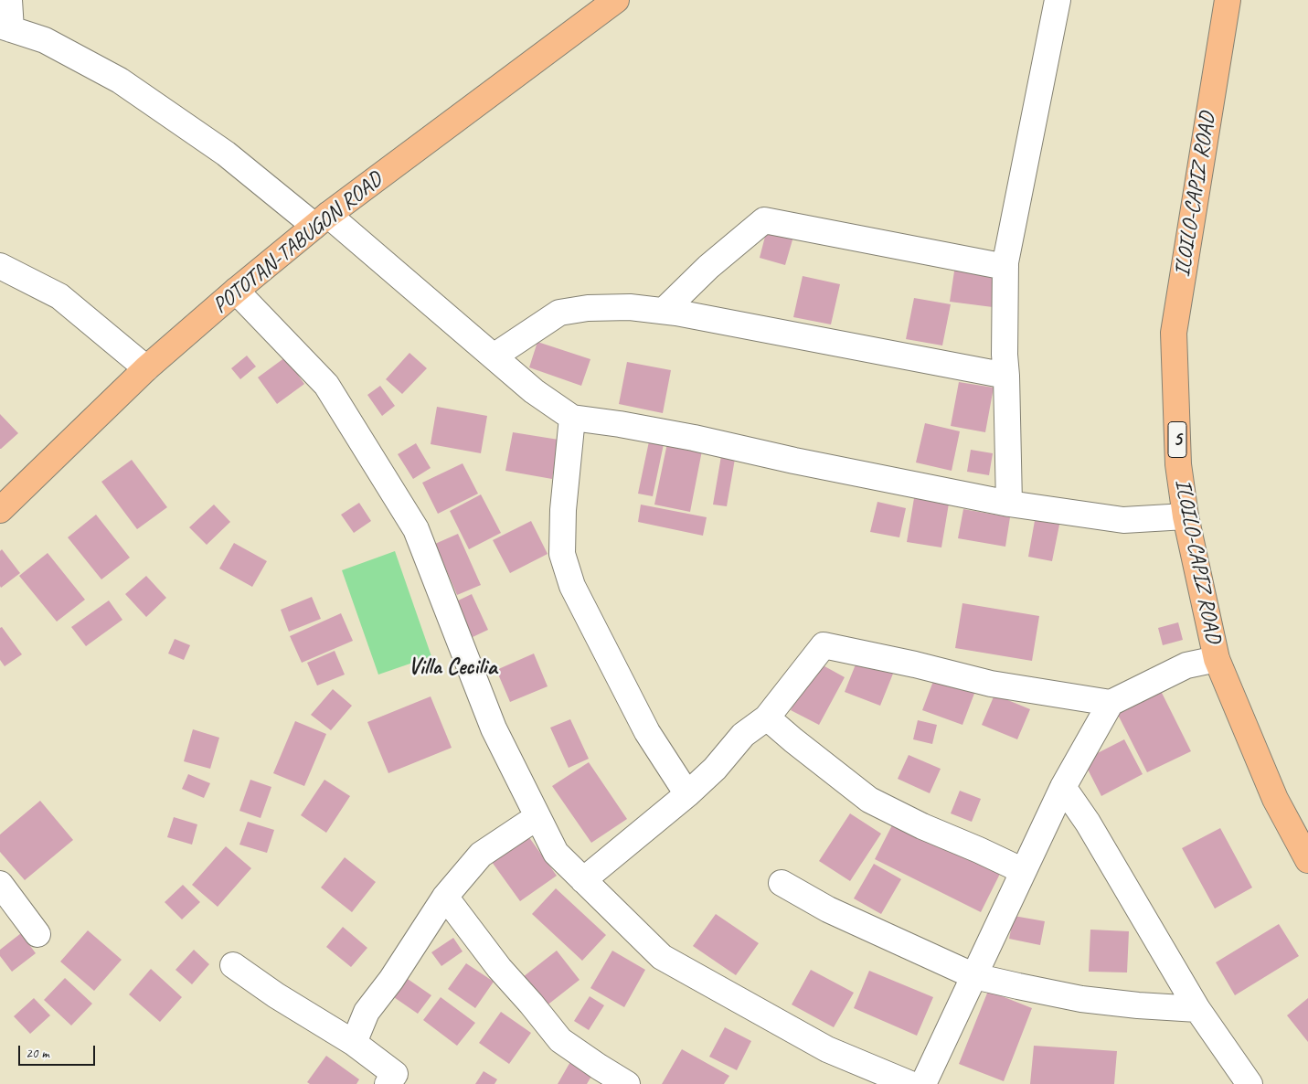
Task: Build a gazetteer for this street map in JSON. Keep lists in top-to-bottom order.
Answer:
{
  "streets": {
    "main road": ["ILOILO-CAPIZ ROAD", "POTOTAN-TABUGON ROAD", "5"]
  },
  "districts": ["Villa Cecilia"],
  "scale_bar": "20 m"
}
